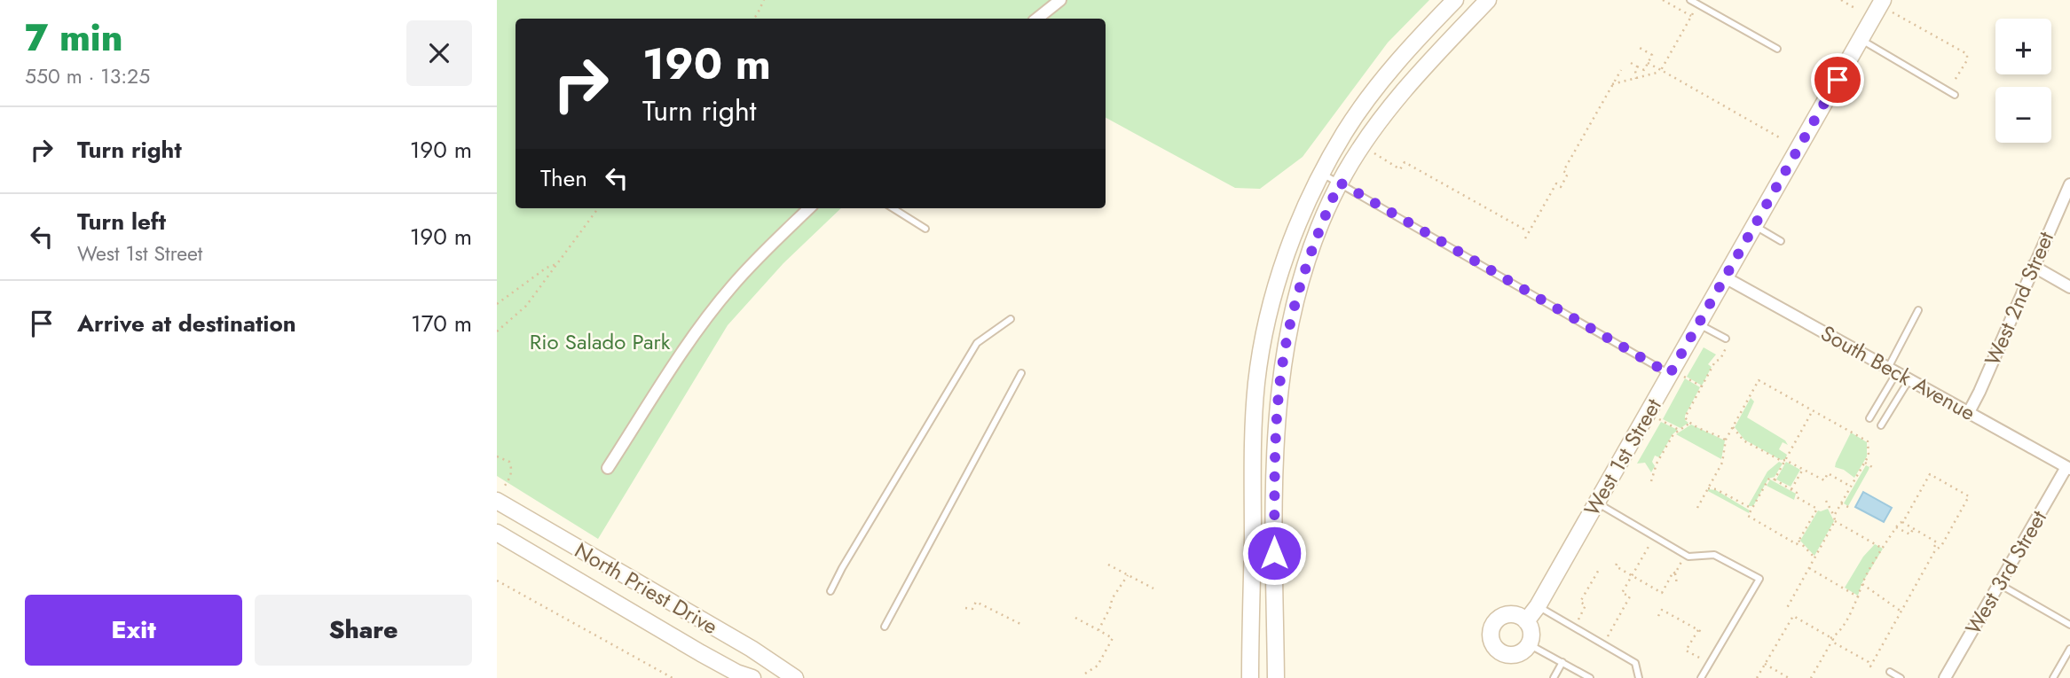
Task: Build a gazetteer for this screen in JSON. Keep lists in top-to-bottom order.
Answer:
{
  "streets": {
    "main road": ["West 1st Street", "North Priest Drive"],
    "street": ["West 2nd Street", "South Beck Avenue", "West 3rd Street"]
  },
  "crossings": [
    ["West 2nd Street", "South Beck Avenue"],
    ["South Beck Avenue", "West 1st Street"],
    ["South Beck Avenue", "West 3rd Street"]
  ],
  "parks": ["Rio Salado Park"],
  "page": {
    "heading": ["7 min", "550 m · 13:25"],
    "map_buttons": ["+", "−"],
    "turn": ["190 m", "Turn right"],
    "list": [
      {
        "name": "Turn right",
        "value": "190 m"
      },
      {
        "name": "Turn left",
        "note": "West 1st Street",
        "value": "190 m"
      },
      {
        "name": "Arrive at destination",
        "value": "170 m"
      }
    ],
    "then": "Then",
    "buttons": ["Exit", "Share"]
  }
}
